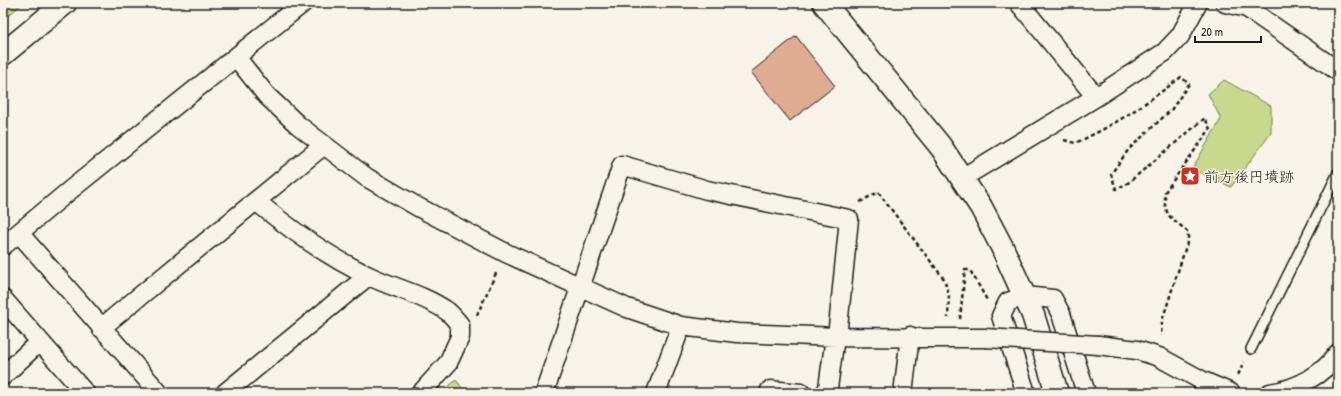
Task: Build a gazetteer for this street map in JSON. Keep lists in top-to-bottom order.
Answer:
{
  "places": {
    "place": ["前方後円墳跡"]
  },
  "scale_bar": "20 m"
}
